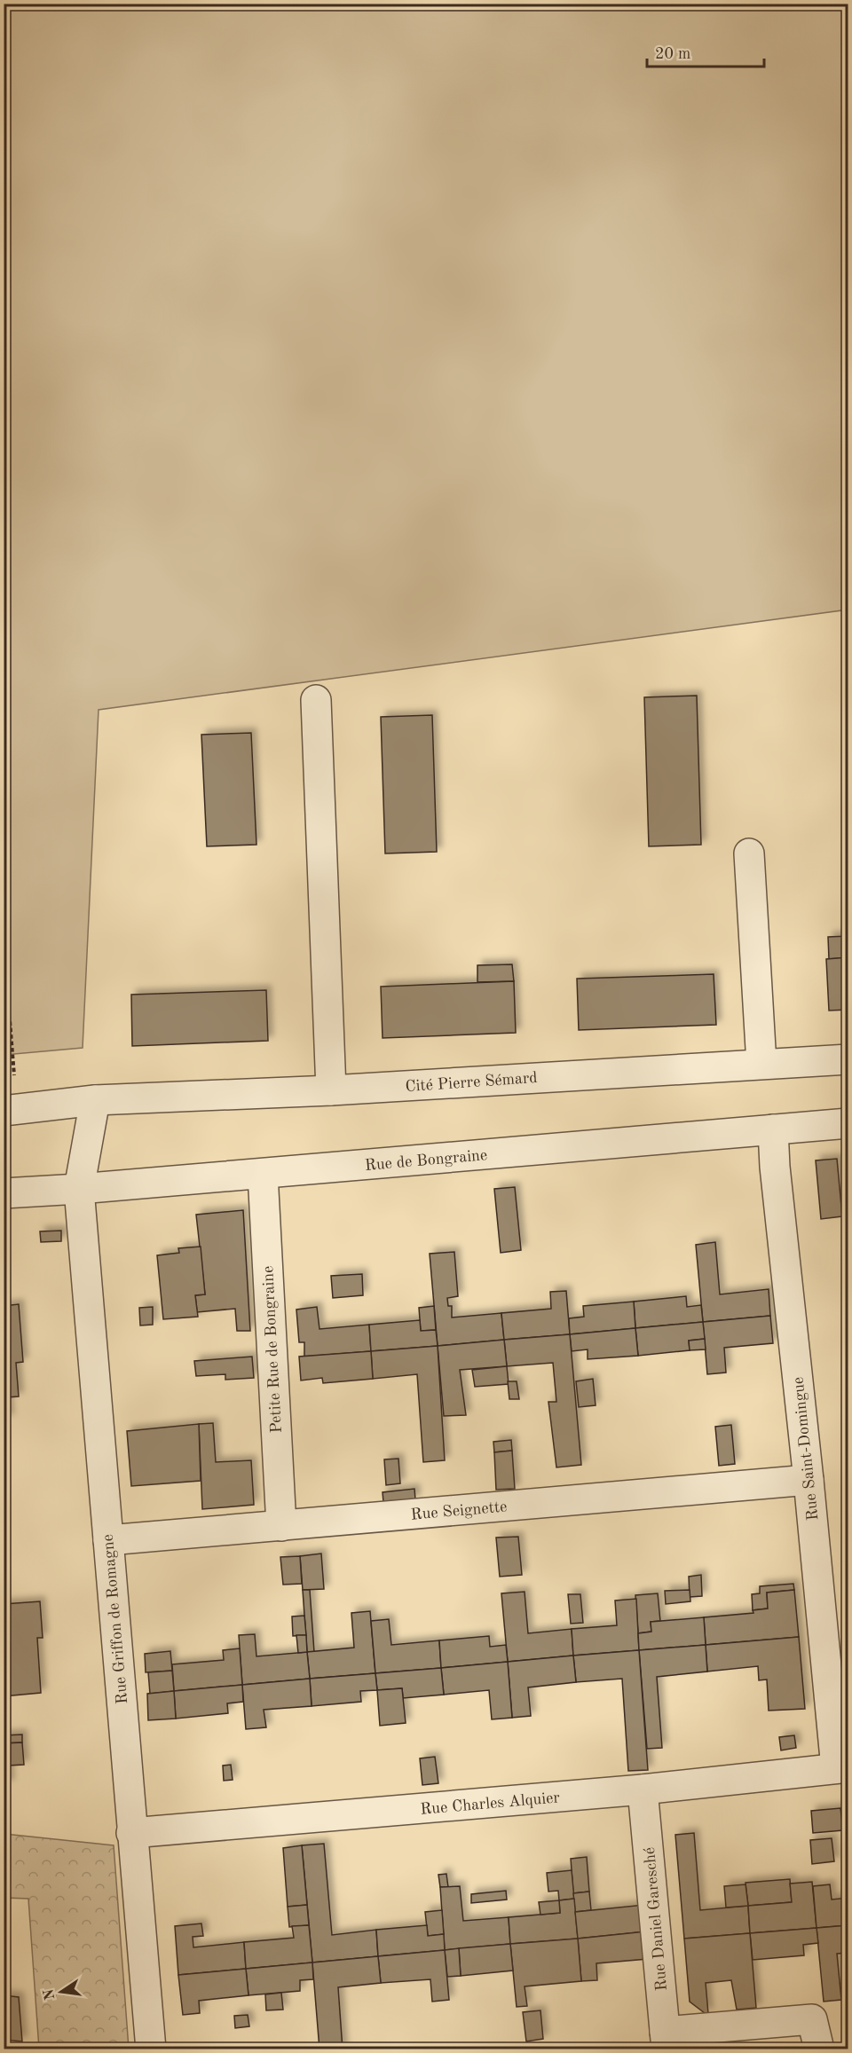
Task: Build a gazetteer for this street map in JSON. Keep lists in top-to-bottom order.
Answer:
{
  "streets": {
    "street": [
      "Cité Pierre Sémard",
      "Rue de Bongraine",
      "Petite Rue de Bongraine",
      "Rue Saint-Domingue",
      "Rue Seignette",
      "Rue Griffon de Romagne",
      "Rue Charles Alquier",
      "Rue Daniel Garesché"
    ]
  },
  "crossings": [
    ["Cité Pierre Sémard", "Rue Griffon de Romagne"],
    ["Rue de Bongraine", "Petite Rue de Bongraine"],
    ["Rue de Bongraine", "Rue Saint-Domingue"],
    ["Rue de Bongraine", "Rue Griffon de Romagne"],
    ["Petite Rue de Bongraine", "Rue Seignette"],
    ["Rue Saint-Domingue", "Rue Seignette"],
    ["Rue Saint-Domingue", "Rue Charles Alquier"],
    ["Rue Seignette", "Rue Griffon de Romagne"],
    ["Rue Griffon de Romagne", "Rue Charles Alquier"],
    ["Rue Charles Alquier", "Rue Daniel Garesché"]
  ],
  "scale_bar": "20 m",
  "north": "left"
}
